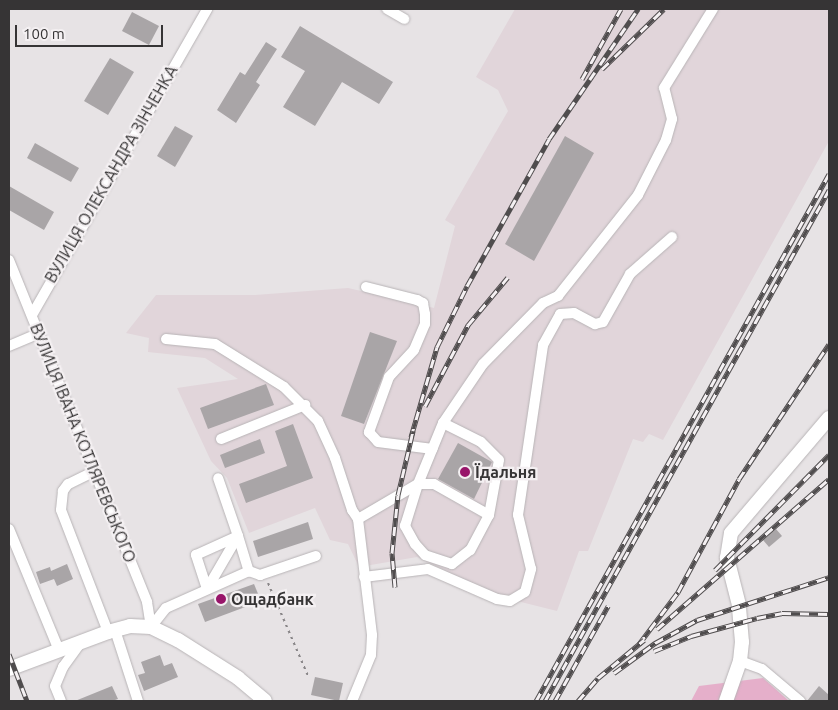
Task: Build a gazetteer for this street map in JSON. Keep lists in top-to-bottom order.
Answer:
{
  "streets": {
    "street": ["ВУЛИЦЯ ОЛЕКСАНДРА ЗІНЧЕНКА", "ВУЛИЦЯ ІВАНА КОТЛЯРЕВСЬКОГО"]
  },
  "crossings": [
    ["ВУЛИЦЯ ОЛЕКСАНДРА ЗІНЧЕНКА", "ВУЛИЦЯ ІВАНА КОТЛЯРЕВСЬКОГО"]
  ],
  "places": ["Їдальня", "Ощадбанк"],
  "scale_bar": "100 m"
}
